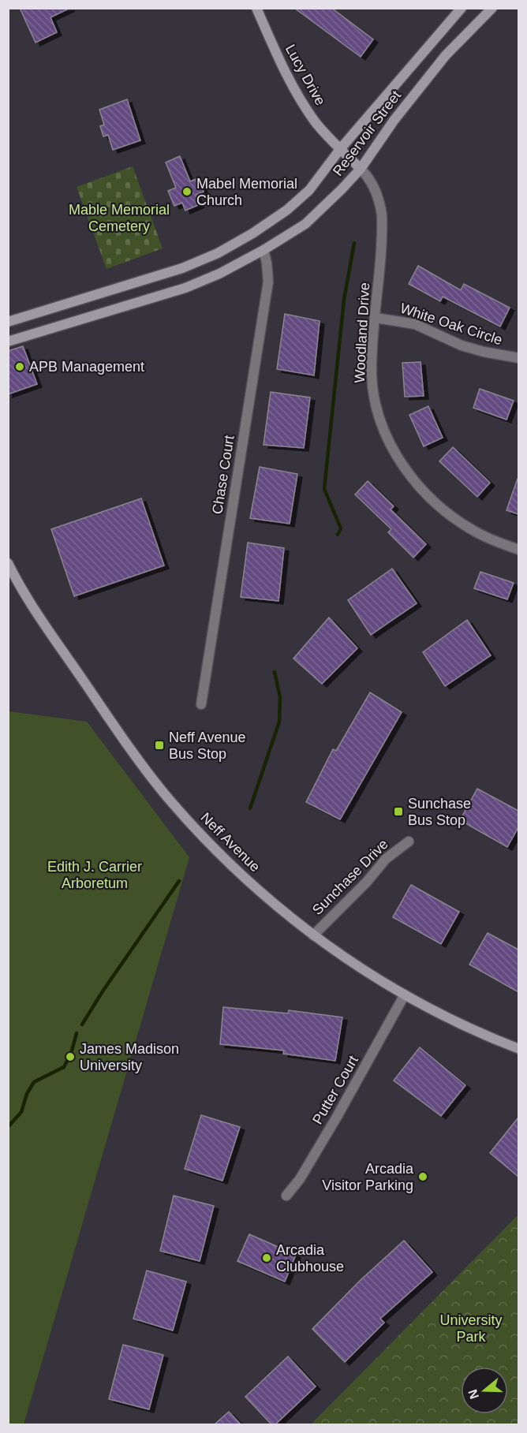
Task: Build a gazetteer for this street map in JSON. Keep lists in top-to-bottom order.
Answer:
{
  "streets": {
    "main road": ["Lucy Drive", "Reservoir Street", "Neff Avenue"],
    "street": [
      "White Oak Circle",
      "Woodland Drive",
      "Chase Court",
      "Sunchase Drive",
      "Putter Court"
    ]
  },
  "crossings": [
    ["Lucy Drive", "Reservoir Street"],
    ["Lucy Drive", "Woodland Drive"],
    ["Reservoir Street", "Woodland Drive"],
    ["Reservoir Street", "Chase Court"],
    ["White Oak Circle", "Woodland Drive"],
    ["Neff Avenue", "Sunchase Drive"],
    ["Neff Avenue", "Putter Court"]
  ],
  "parks": ["Mable Memorial Cemetery", "Edith J. Carrier Arboretum", "University Park"],
  "places": {
    "other": [
      "Mabel Memorial Church",
      "APB Management",
      "James Madison University",
      "Arcadia Visitor Parking",
      "Arcadia Clubhouse"
    ],
    "transit": ["Neff Avenue Bus Stop", "Sunchase Bus Stop"]
  },
  "north": "left"
}
